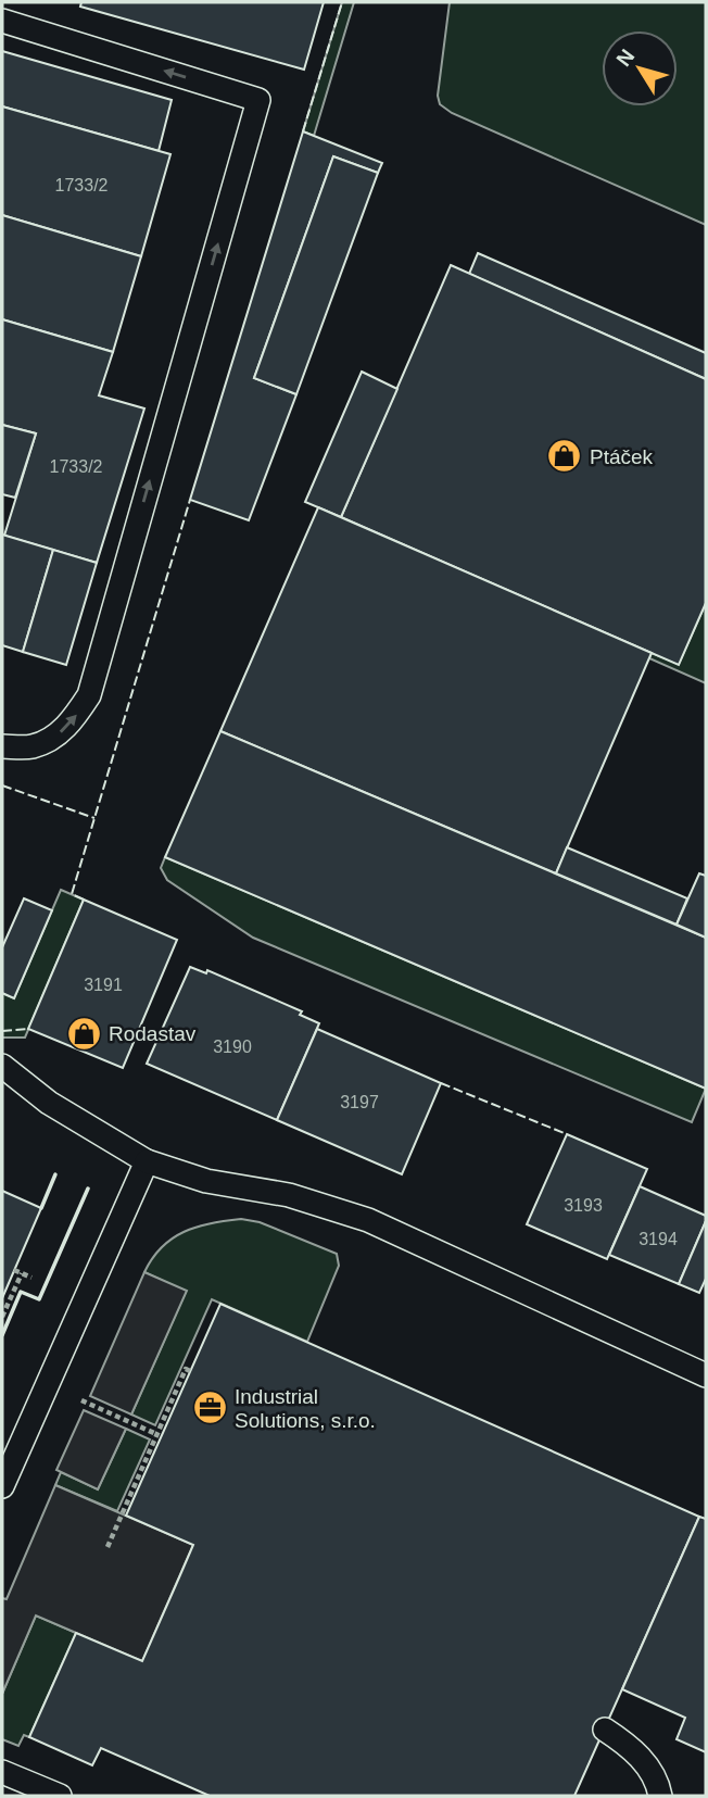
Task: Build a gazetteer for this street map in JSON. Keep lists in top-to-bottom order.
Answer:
{
  "places": {
    "shop": ["Ptáček", "Rodastav"],
    "office": ["Industrial Solutions, s.r.o."]
  },
  "house_numbers": [
    "1733/2",
    "1733/2",
    "3191",
    "3190",
    "3197",
    "3193",
    "3194"
  ],
  "north": "top left"
}
